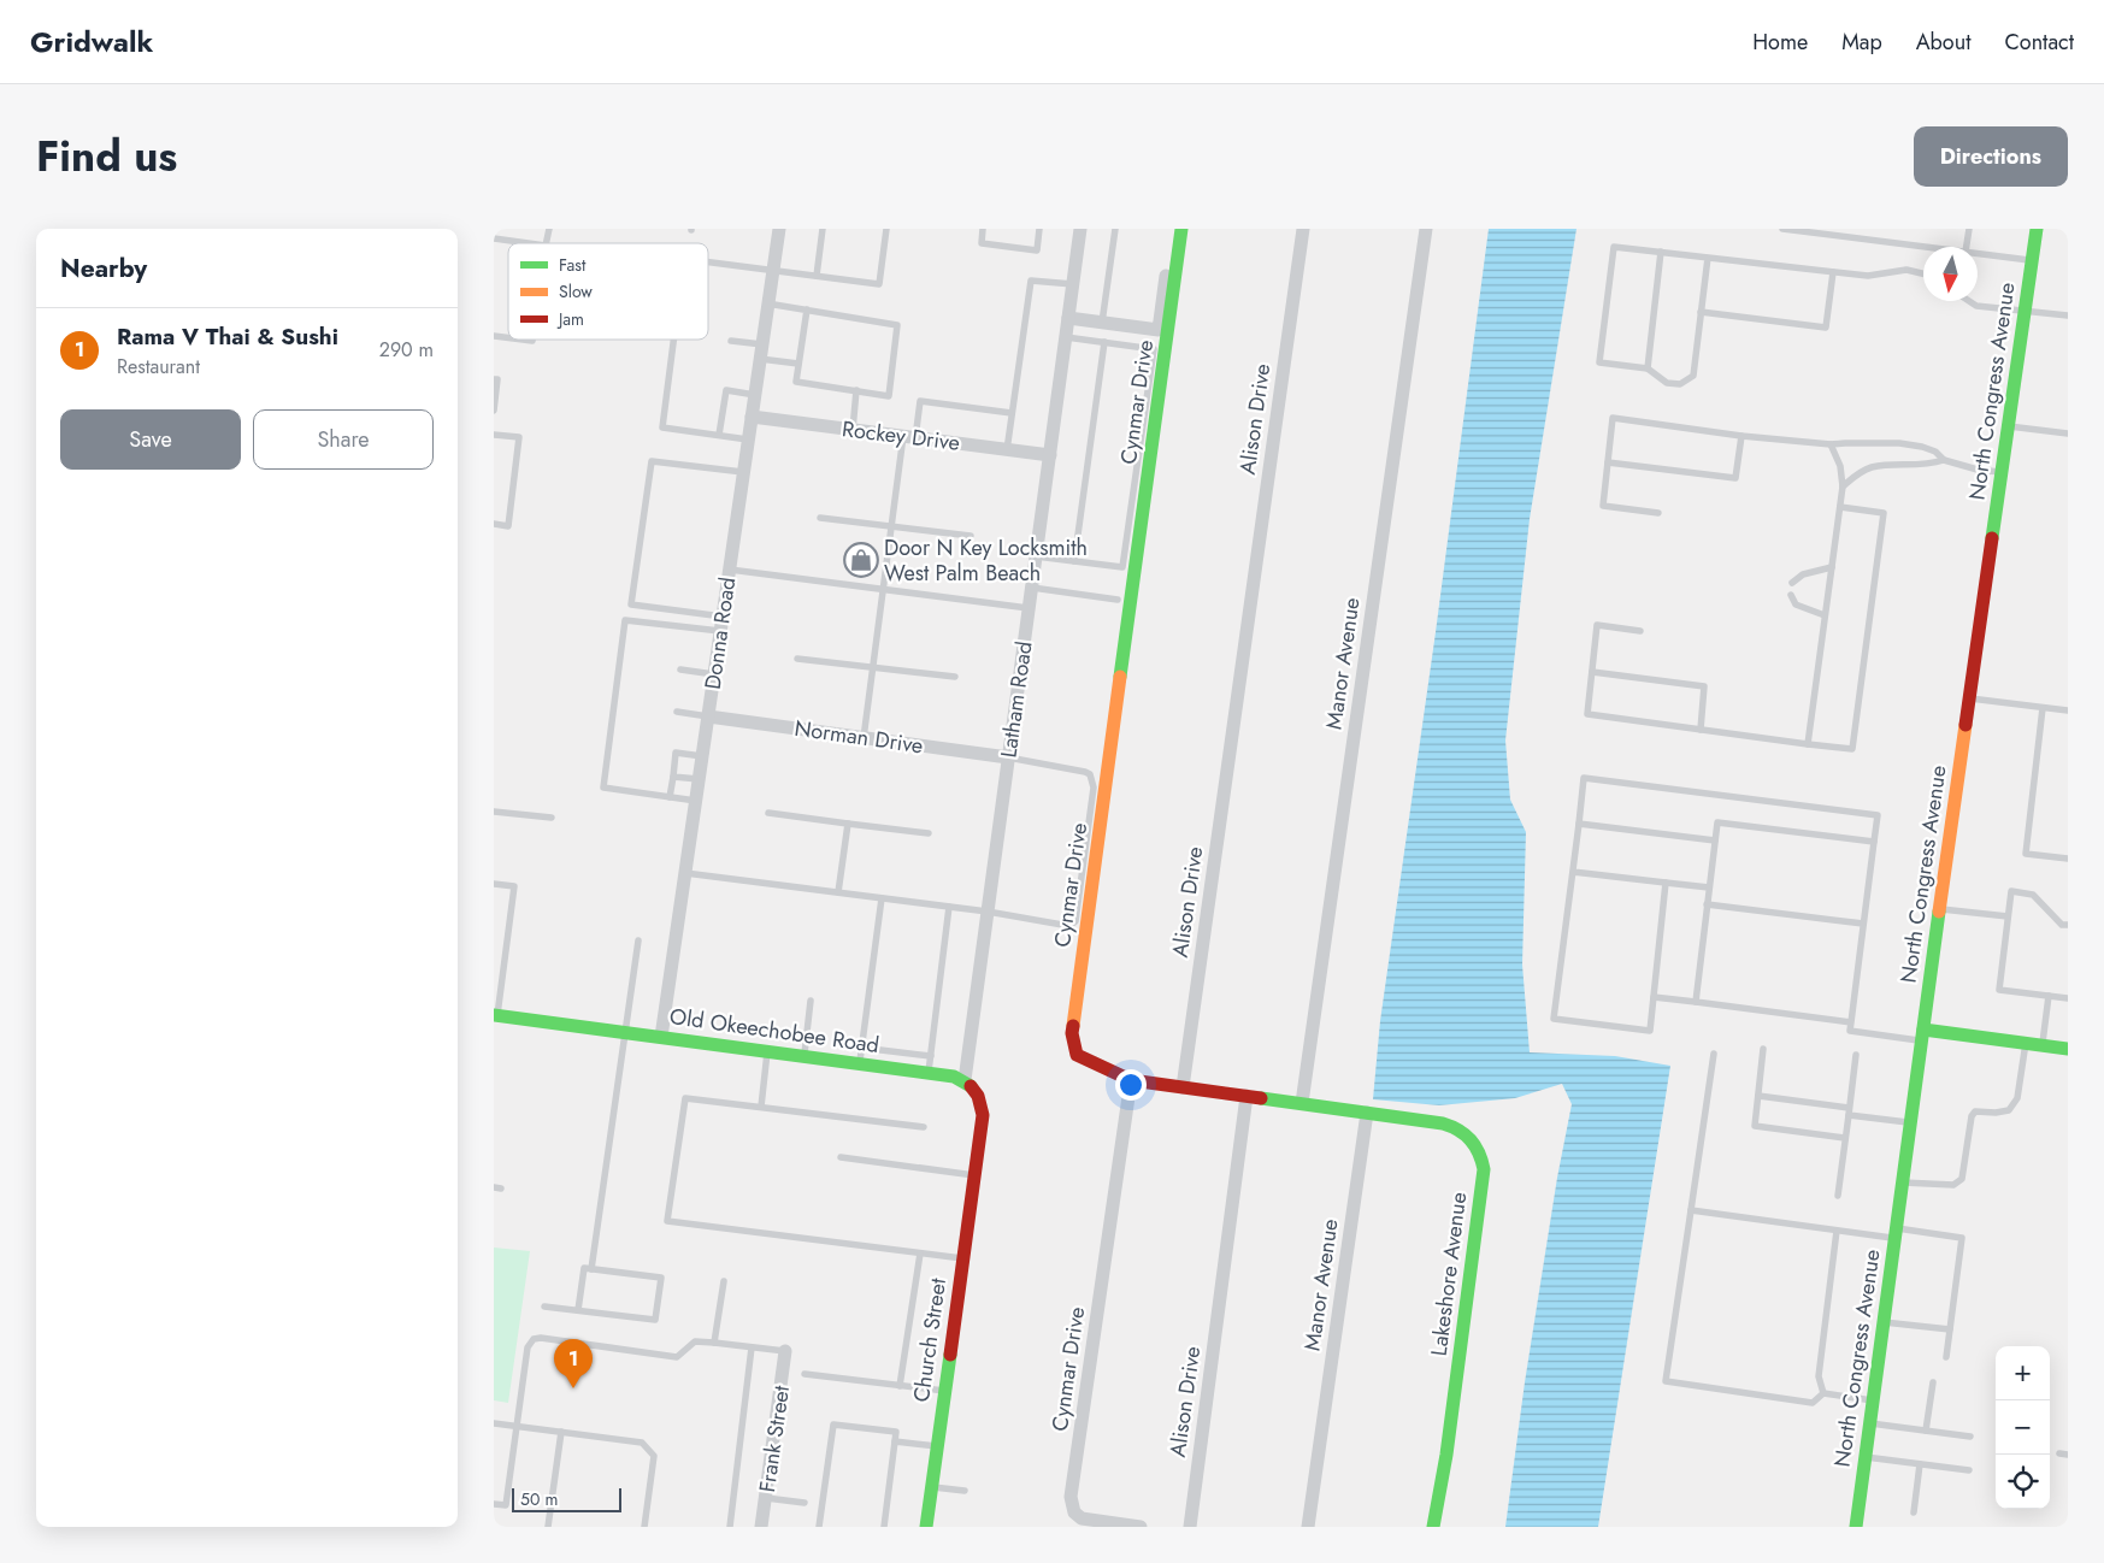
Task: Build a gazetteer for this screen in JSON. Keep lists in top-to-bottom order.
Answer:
{
  "streets": {
    "street": [
      "North Congress Avenue",
      "Cynmar Drive",
      "Alison Drive",
      "Rockey Drive",
      "Donna Road",
      "Manor Avenue",
      "Latham Road",
      "Norman Drive",
      "Old Okeechobee Road",
      "Lakeshore Avenue",
      "Church Street",
      "Frank Street"
    ]
  },
  "crossings": [
    ["Rockey Drive", "Donna Road"],
    ["Rockey Drive", "Latham Road"],
    ["Donna Road", "Norman Drive"],
    ["Donna Road", "Old Okeechobee Road"],
    ["Manor Avenue", "Lakeshore Avenue"],
    ["Latham Road", "Norman Drive"],
    ["Latham Road", "Old Okeechobee Road"],
    ["Latham Road", "Church Street"],
    ["Old Okeechobee Road", "Church Street"]
  ],
  "places": {
    "shop": ["Door N Key Locksmith West Palm Beach"]
  },
  "legend": ["Fast", "Slow", "Jam"],
  "scale_bar": "50 m",
  "north": "bottom",
  "page": {
    "header": "Gridwalk",
    "nav": [
      "Home",
      "Map",
      "About",
      "Contact"
    ],
    "title": "Find us",
    "buttons": [
      "Directions",
      ["Save", "Share"]
    ],
    "heading": "Nearby",
    "list": [
      {
        "mark": "1",
        "name": "Rama V Thai & Sushi",
        "note": "Restaurant",
        "value": "290 m"
      }
    ],
    "pins": "1",
    "map_buttons": ["+", "−"],
    "scale": "50 m"
  }
}
